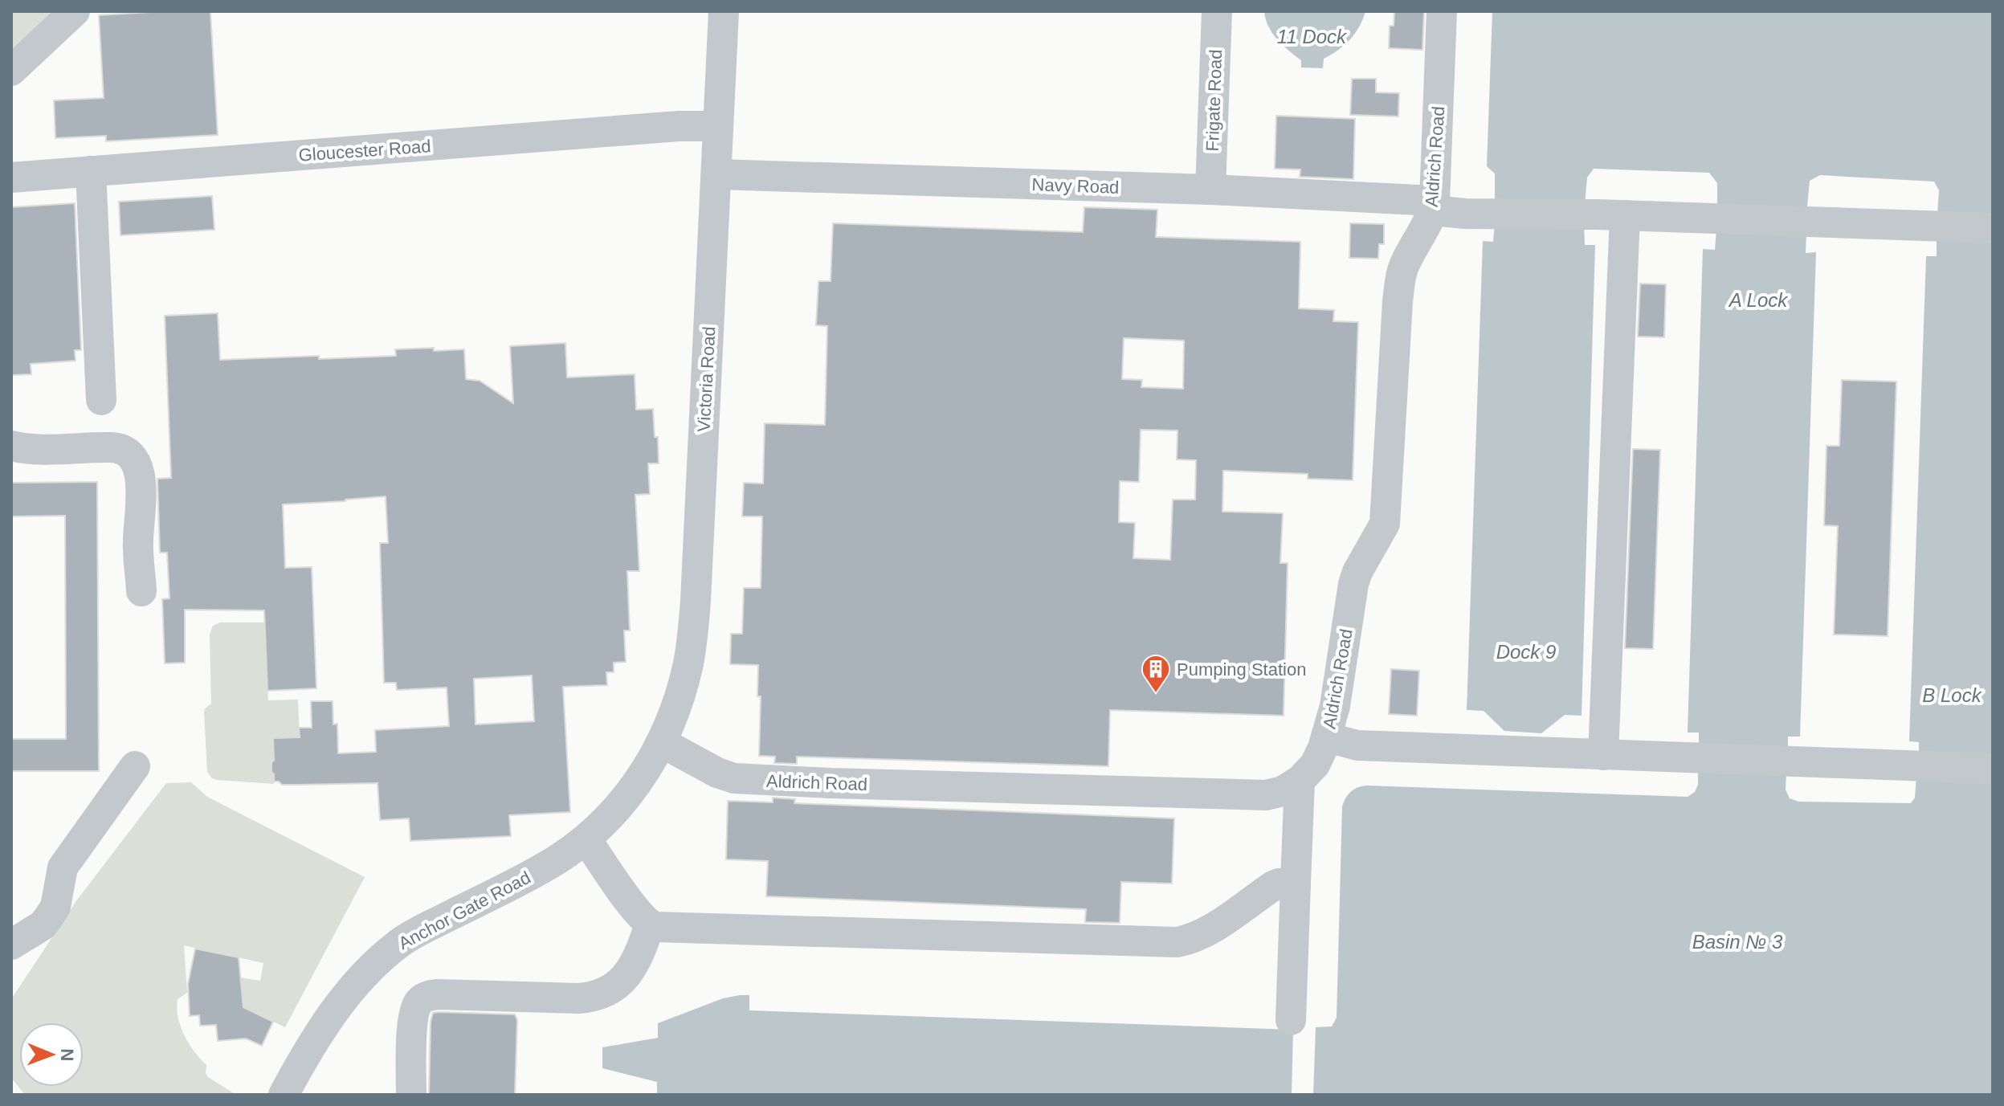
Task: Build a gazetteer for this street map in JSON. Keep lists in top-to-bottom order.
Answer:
{
  "streets": {
    "street": [
      "Frigate Road",
      "Gloucester Road",
      "Aldrich Road",
      "Navy Road",
      "Victoria Road",
      "Anchor Gate Road"
    ]
  },
  "crossings": [
    ["Frigate Road", "Navy Road"],
    ["Gloucester Road", "Victoria Road"],
    ["Aldrich Road", "Navy Road"],
    ["Aldrich Road", "Victoria Road"],
    ["Aldrich Road", "Anchor Gate Road"],
    ["Navy Road", "Victoria Road"],
    ["Victoria Road", "Anchor Gate Road"]
  ],
  "water": [
    "11 Dock",
    "A Lock",
    "Dock 9",
    "B Lock",
    "Basin № 3"
  ],
  "places": {
    "building": ["Pumping Station"]
  },
  "north": "right"
}
